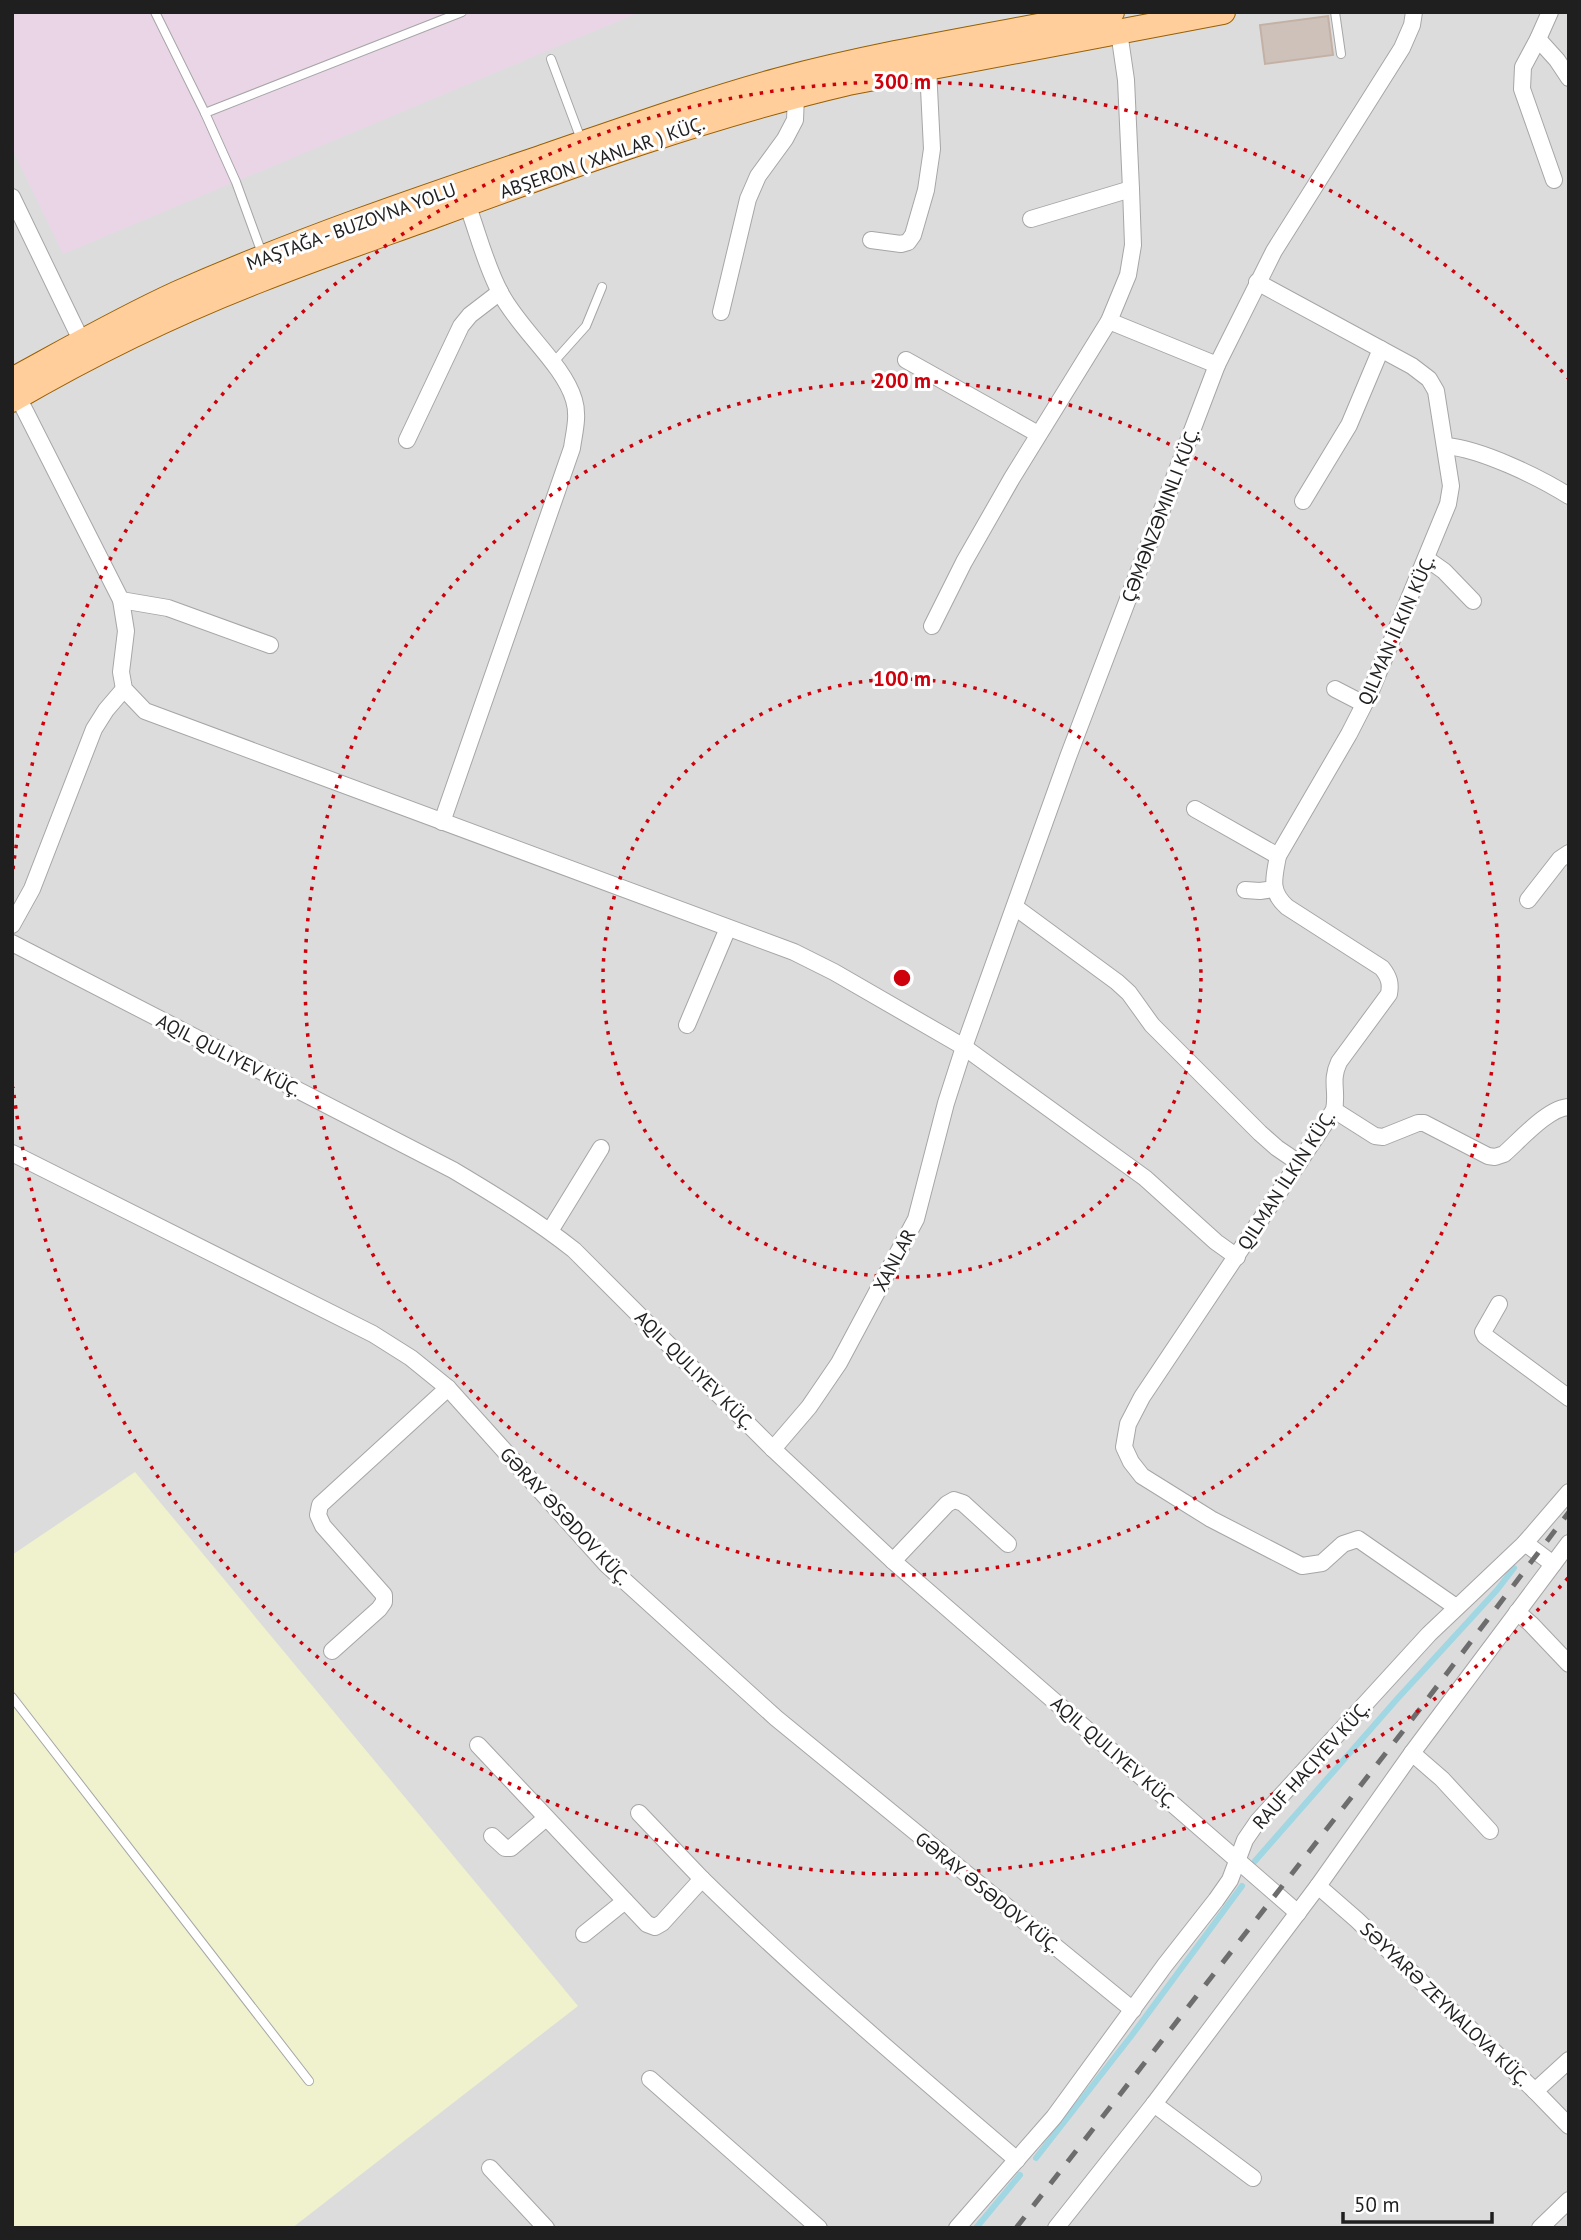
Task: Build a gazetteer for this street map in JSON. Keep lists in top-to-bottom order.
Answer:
{
  "streets": {
    "main road": ["ABŞERON ( XANLAR ) KÜÇ.", "MAŞTAĞA - BUZOVNA YOLU"],
    "street": [
      "ÇƏMƏNZƏMINLI KÜÇ.",
      "AQIL QULIYEV KÜÇ.",
      "XANLAR",
      "GƏRAY ƏSƏDOV KÜÇ.",
      "SƏYYARƏ ZEYNALOVA KÜÇ."
    ]
  },
  "crossings": [
    ["ABŞERON ( XANLAR ) KÜÇ.", "MAŞTAĞA - BUZOVNA YOLU"],
    ["ÇƏMƏNZƏMINLI KÜÇ.", "XANLAR"],
    ["AQIL QULIYEV KÜÇ.", "XANLAR"]
  ],
  "scale_bar": "50 m",
  "rings": ["300 m", "200 m", "100 m"]
}
